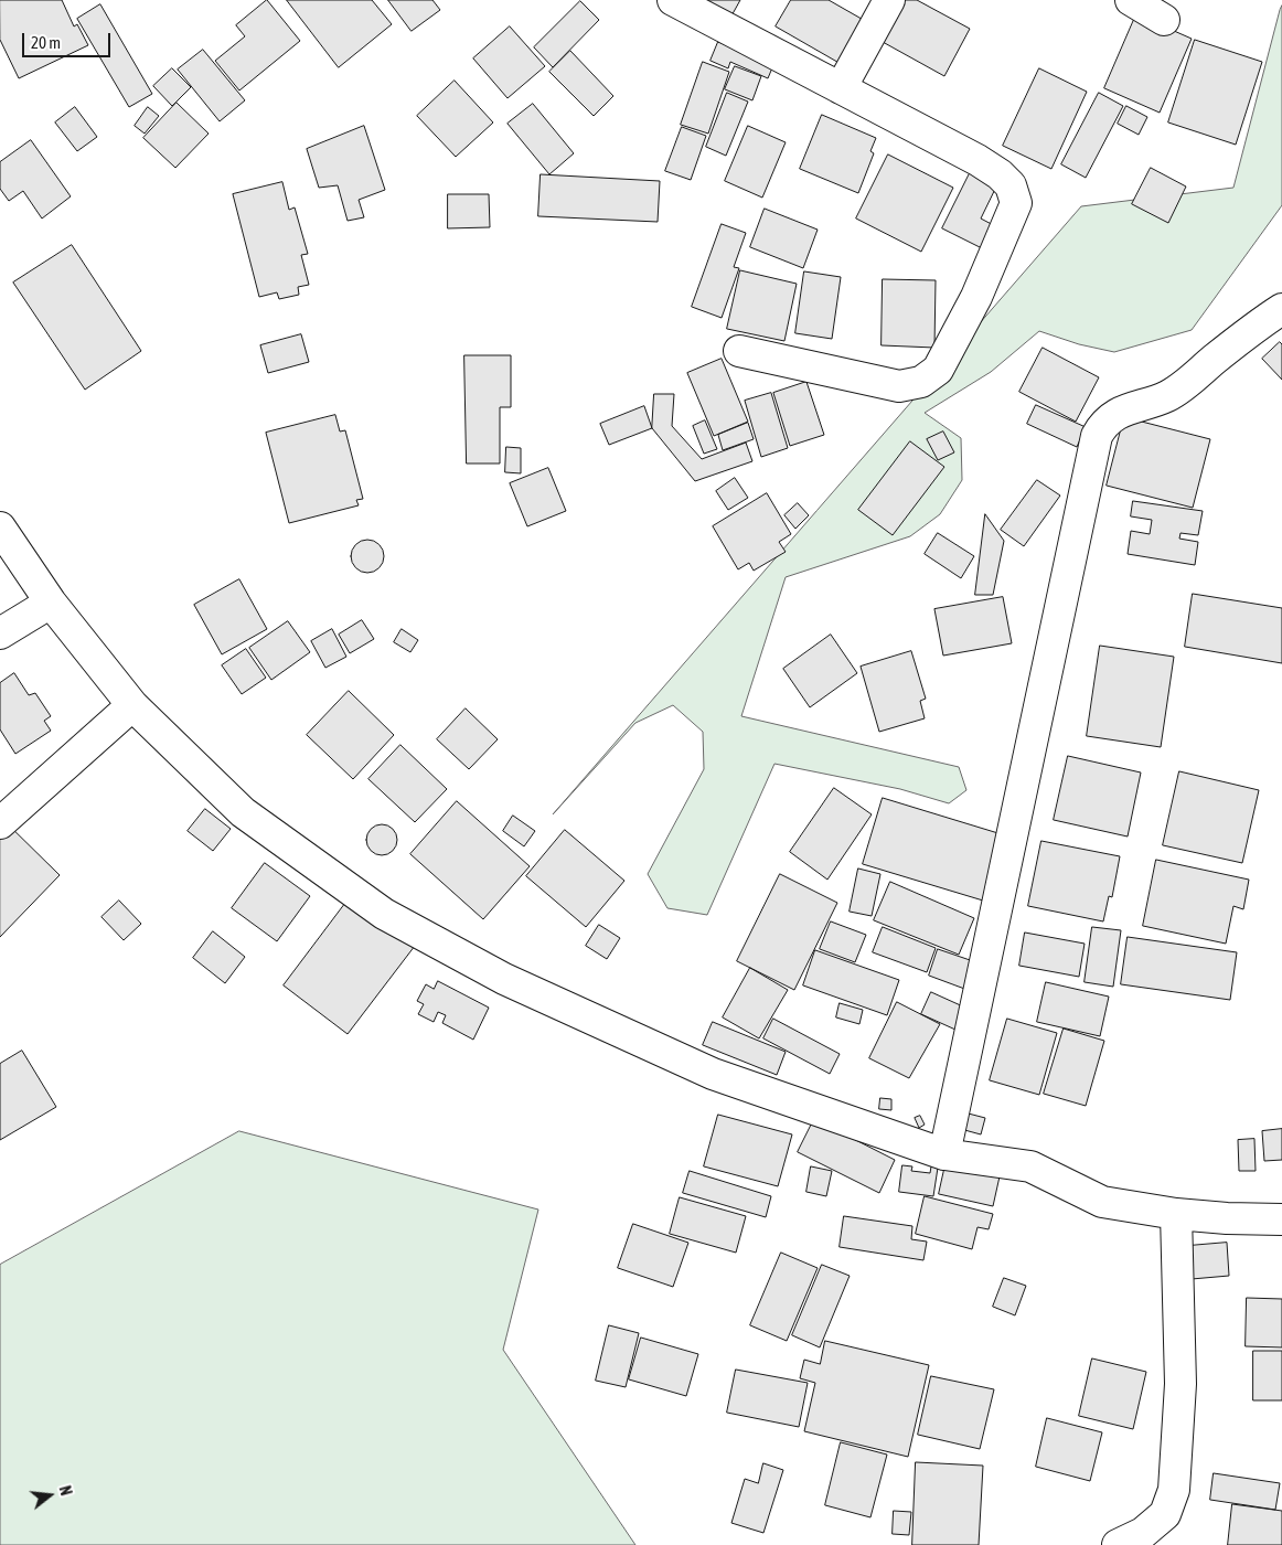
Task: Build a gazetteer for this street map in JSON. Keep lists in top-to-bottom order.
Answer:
{
  "scale_bar": "20 m",
  "north": "right"
}
